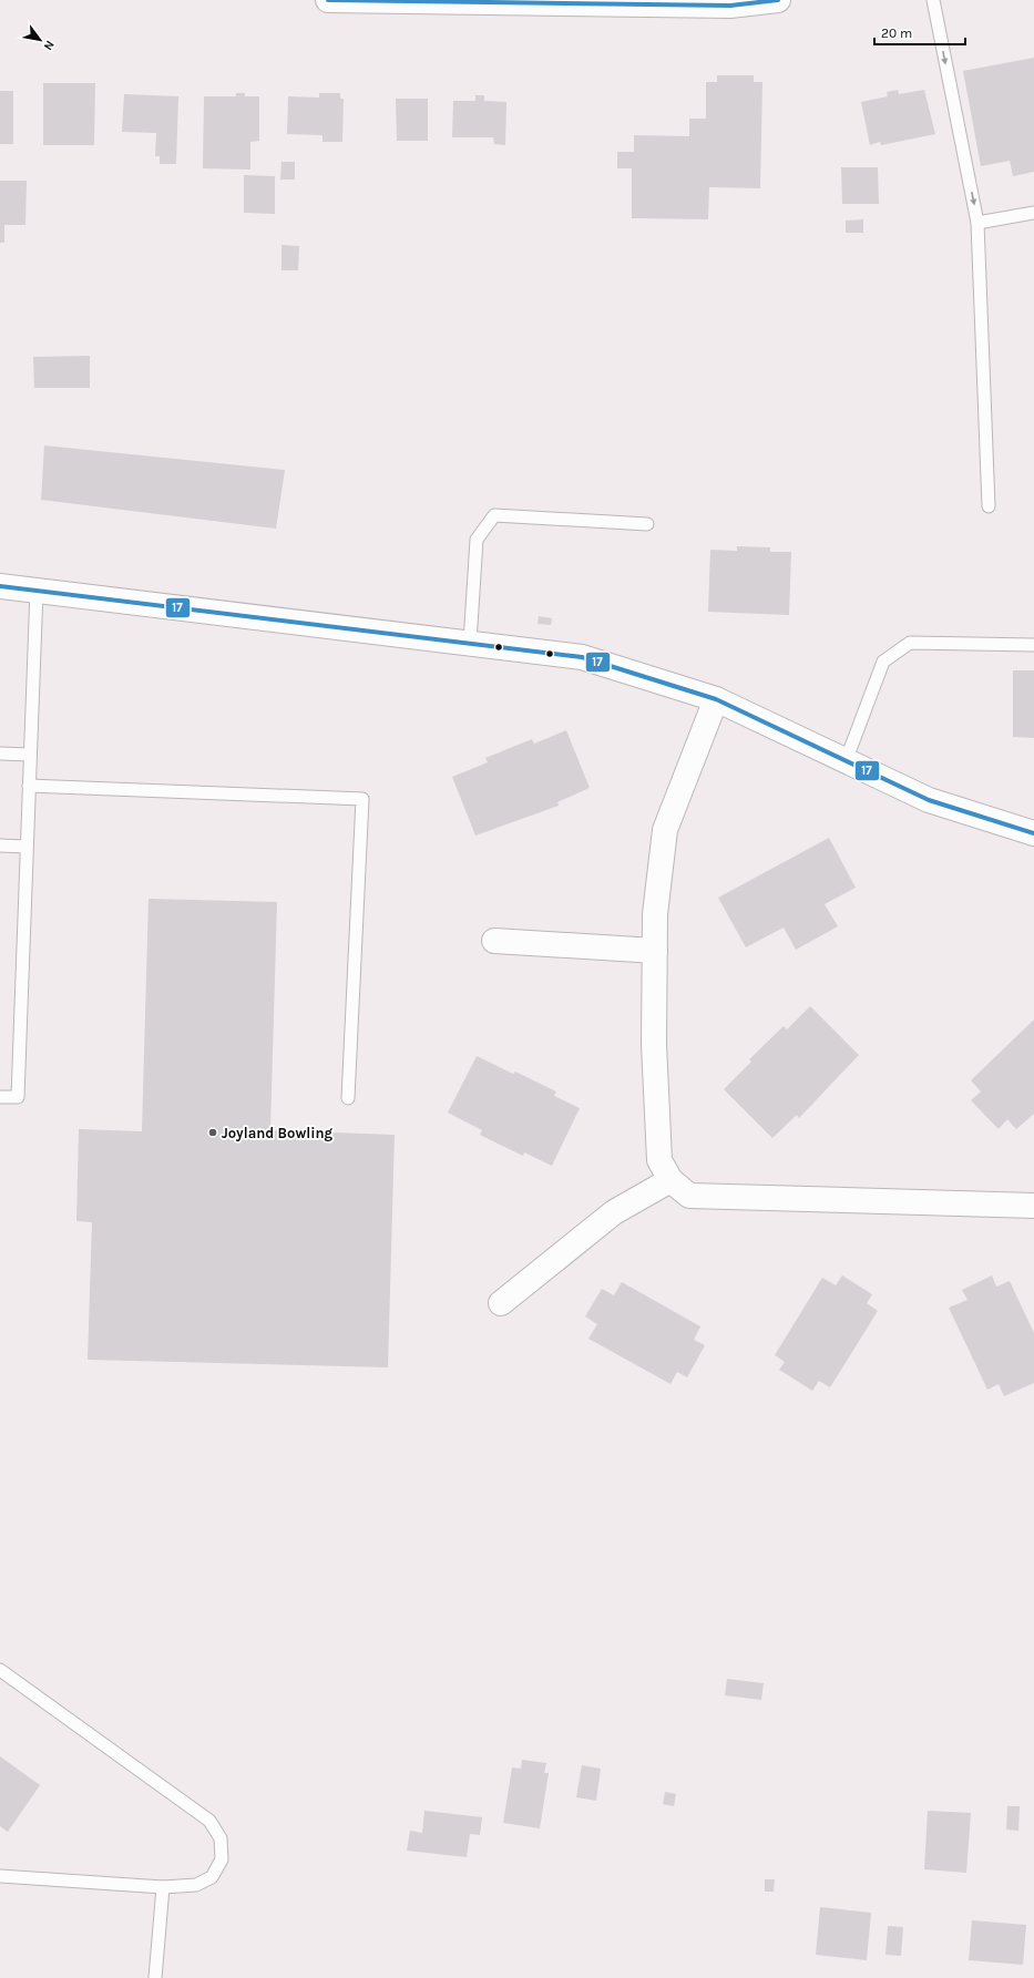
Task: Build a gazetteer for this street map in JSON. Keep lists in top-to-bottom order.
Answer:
{
  "places": ["Joyland Bowling"],
  "lines": ["transit line 17"],
  "scale_bar": "20 m",
  "north": "bottom right"
}
